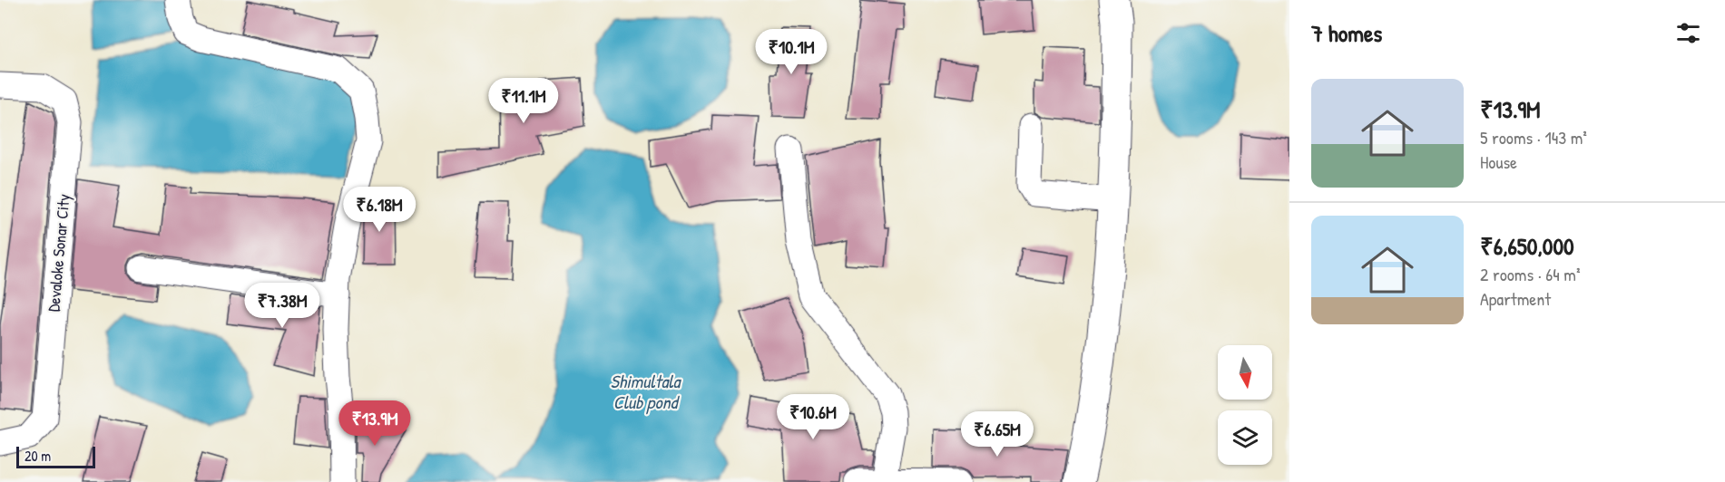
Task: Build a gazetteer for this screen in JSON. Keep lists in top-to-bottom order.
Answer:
{
  "streets": {
    "street": ["Devaloke Sonar City"]
  },
  "water": ["Shimultala Club pond"],
  "scale_bar": "20 m",
  "north": "bottom",
  "page": {
    "heading": "7 homes",
    "price": [
      "₹10.1M",
      "₹11.1M",
      "₹6.18M",
      "₹7.38M",
      "₹10.6M",
      "₹13.9M",
      "₹6.65M"
    ],
    "list": [
      {
        "name": "₹13.9M",
        "note": "5 rooms · 143 m² · House"
      },
      {
        "name": "₹6,650,000",
        "note": "2 rooms · 64 m² · Apartment"
      }
    ],
    "scale": "20 m"
  }
}
